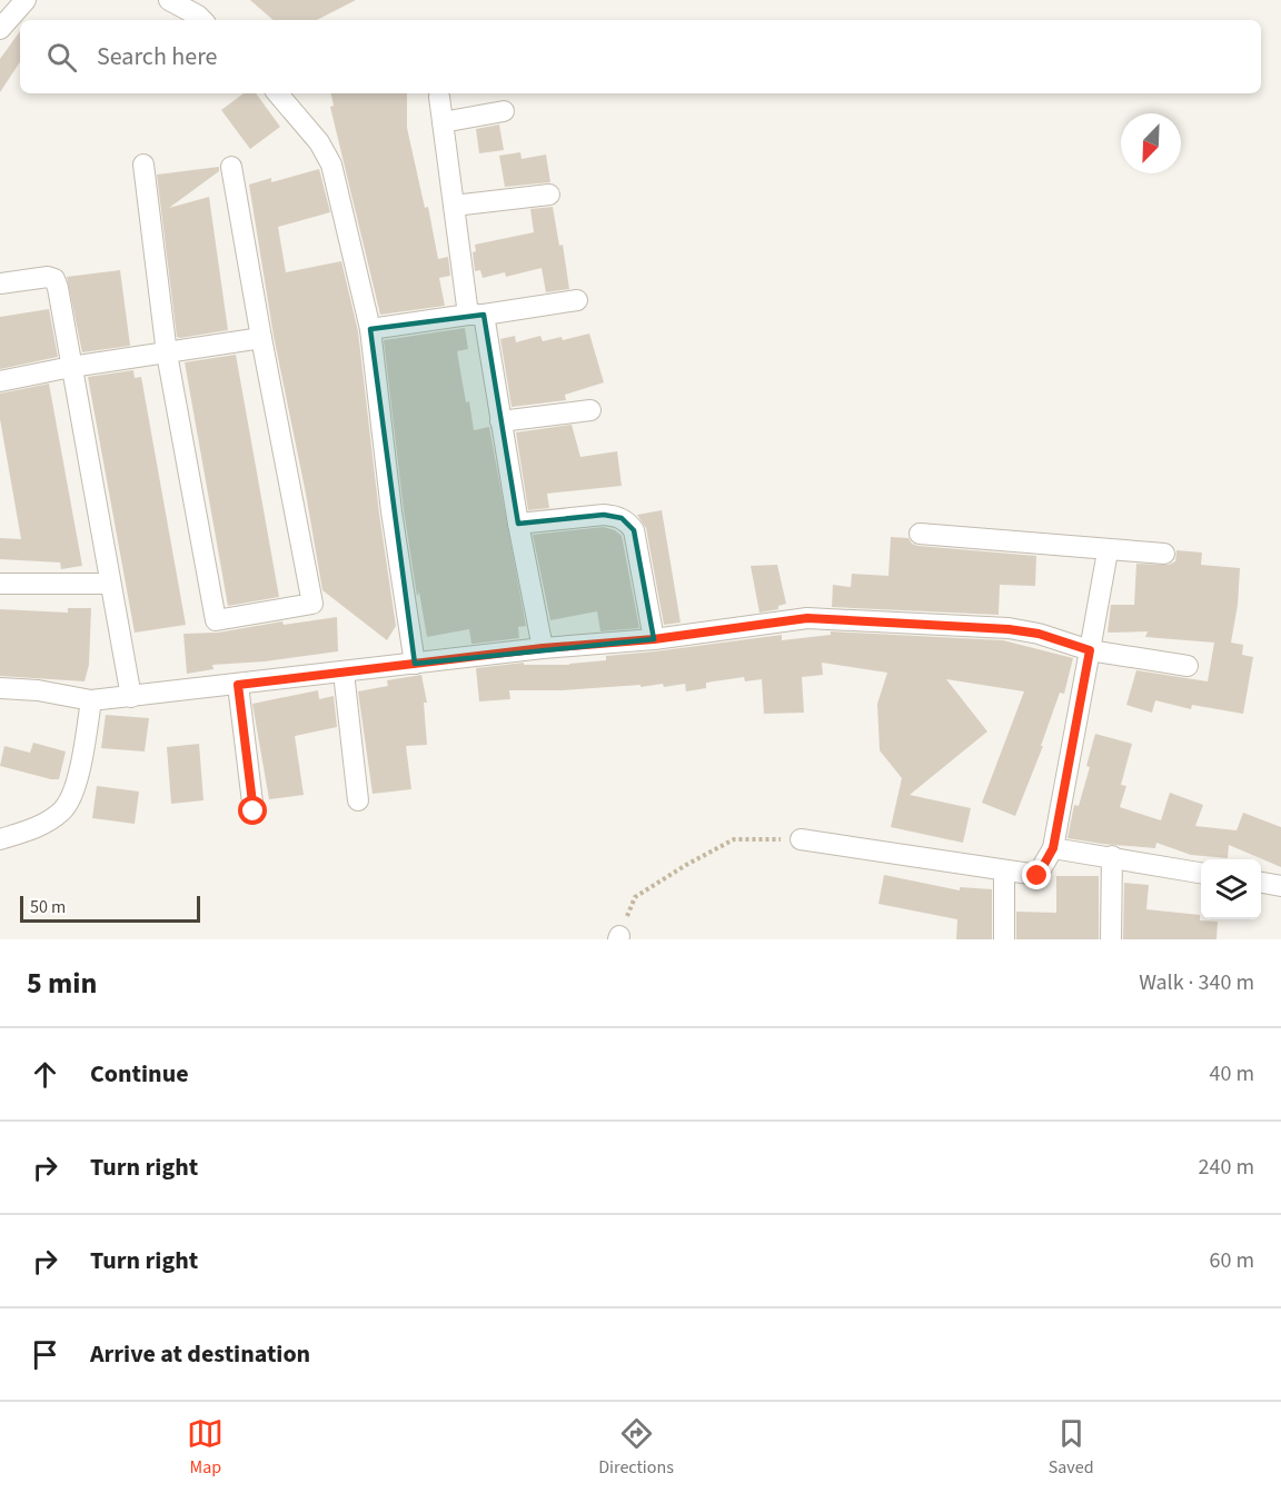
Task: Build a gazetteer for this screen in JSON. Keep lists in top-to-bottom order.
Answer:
{
  "scale_bar": "50 m",
  "north": "bottom left",
  "page": {
    "search": "Search here",
    "scale": "50 m",
    "heading": ["5 min", "Walk · 340 m"],
    "list": [
      ["Continue", "40 m"],
      ["Turn right", "240 m"],
      ["Turn right", "60 m"],
      "Arrive at destination"
    ],
    "nav": ["Map", "Directions", "Saved"]
  }
}
